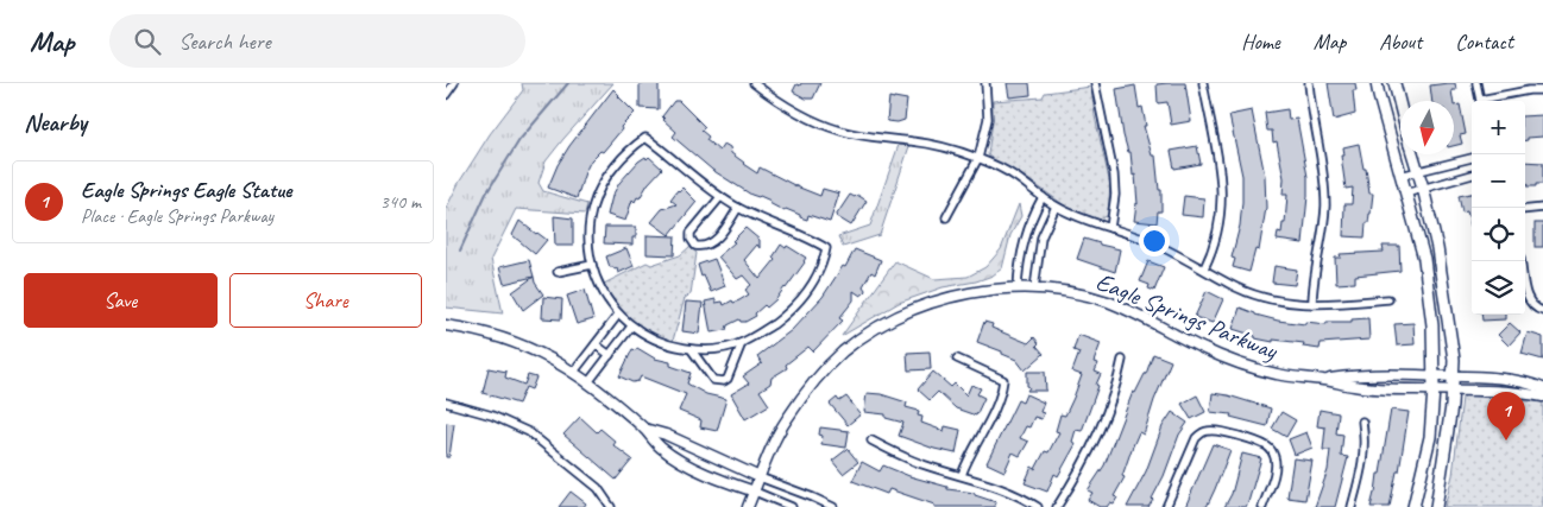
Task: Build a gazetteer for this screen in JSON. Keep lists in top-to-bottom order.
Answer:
{
  "streets": {
    "street": ["Eagle Springs Parkway"]
  },
  "north": "bottom",
  "page": {
    "header": "Map",
    "search": "Search here",
    "nav": [
      "Home",
      "Map",
      "About",
      "Contact"
    ],
    "heading": "Nearby",
    "map_buttons": ["+", "−"],
    "list": [
      {
        "mark": "1",
        "name": "Eagle Springs Eagle Statue",
        "note": "Place · Eagle Springs Parkway",
        "value": "340 m"
      }
    ],
    "buttons": ["Save", "Share"],
    "pins": "1"
  }
}
